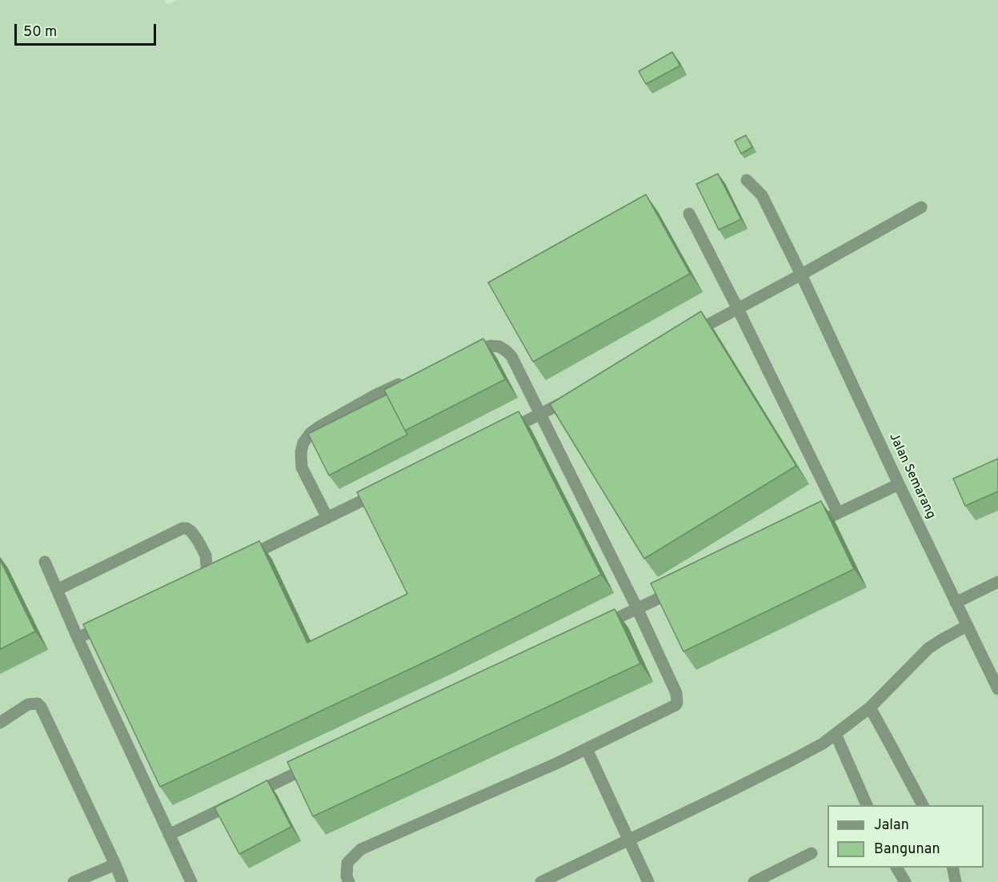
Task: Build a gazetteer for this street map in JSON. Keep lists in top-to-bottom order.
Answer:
{
  "streets": {
    "lane": ["Jalan Semarang"]
  },
  "legend": ["Jalan", "Bangunan"],
  "scale_bar": "50 m"
}
